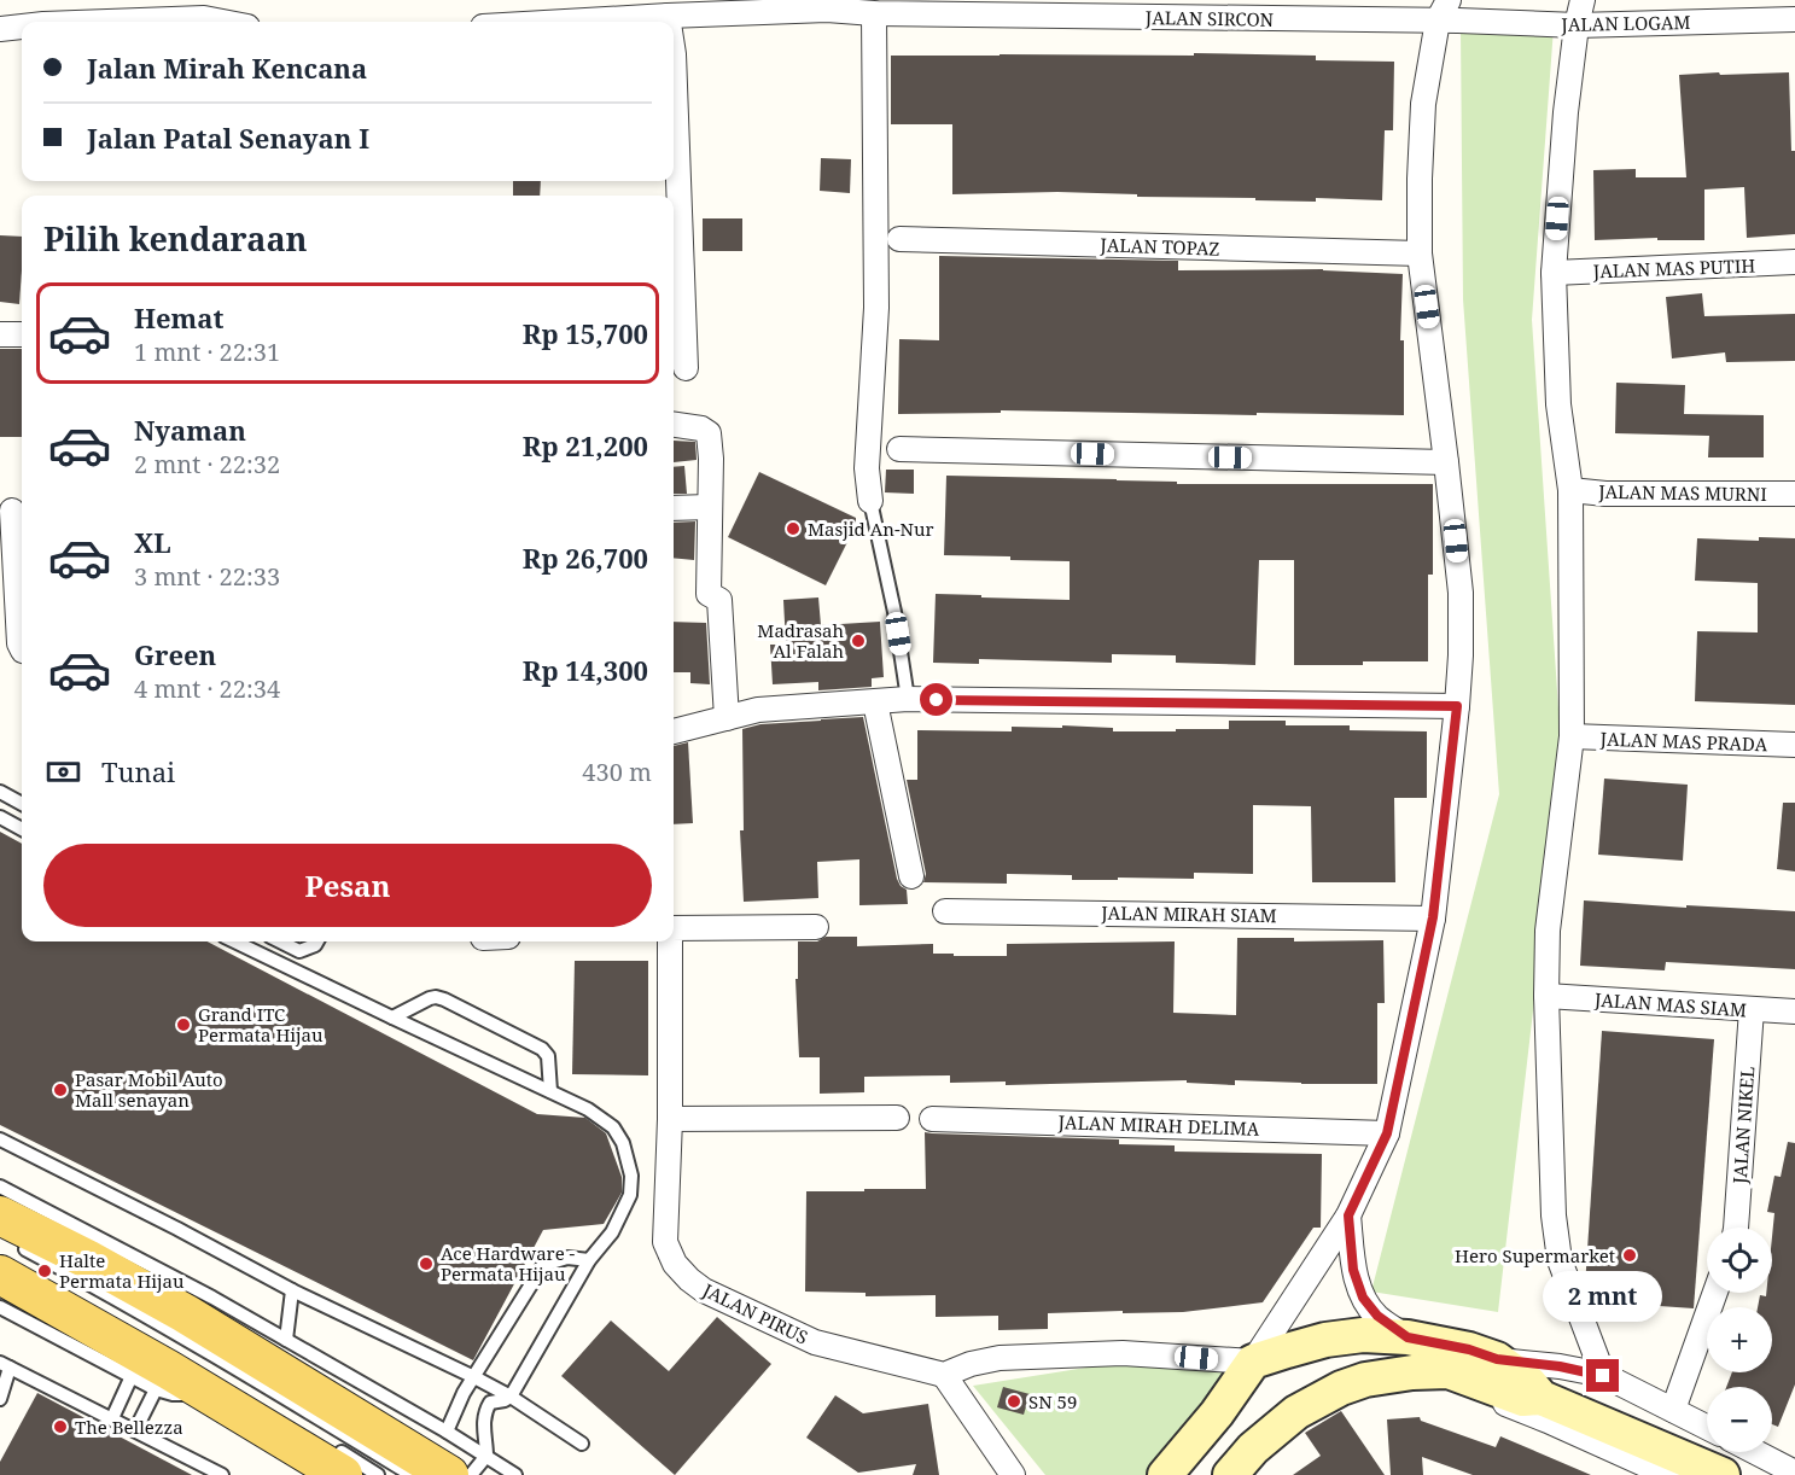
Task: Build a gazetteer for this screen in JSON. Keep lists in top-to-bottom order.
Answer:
{
  "streets": {
    "street": [
      "JALAN SIRCON",
      "JALAN LOGAM",
      "JALAN TOPAZ",
      "JALAN MAS PUTIH",
      "JALAN MAS MURNI",
      "JALAN MAS PRADA",
      "JALAN MIRAH SIAM",
      "JALAN MAS SIAM",
      "JALAN MIRAH DELIMA",
      "JALAN NIKEL",
      "JALAN PIRUS"
    ]
  },
  "crossings": [
    ["JALAN SIRCON", "JALAN LOGAM"],
    ["JALAN MAS SIAM", "JALAN NIKEL"]
  ],
  "places": [
    "Masjid An-Nur",
    "Madrasah Al Falah",
    "Grand ITC Permata Hijau",
    "Pasar Mobil Auto Mall senayan",
    "Hero Supermarket",
    "Ace Hardware - Permata Hijau",
    "Halte Permata Hijau",
    "SN 59",
    "The Bellezza"
  ],
  "page": {
    "banner": ["Jalan Mirah Kencana", "Jalan Patal Senayan I"],
    "heading": "Pilih kendaraan",
    "list": [
      {
        "name": "Hemat",
        "note": "1 mnt · 22:31",
        "value": "Rp 15,700"
      },
      {
        "name": "Nyaman",
        "note": "2 mnt · 22:32",
        "value": "Rp 21,200"
      },
      {
        "name": "XL",
        "note": "3 mnt · 22:33",
        "value": "Rp 26,700"
      },
      {
        "name": "Green",
        "note": "4 mnt · 22:34",
        "value": "Rp 14,300"
      }
    ],
    "pay": ["Tunai", "430 m"],
    "buttons": "Pesan",
    "map_buttons": ["+", "−"],
    "bubble": "2 mnt"
  }
}
